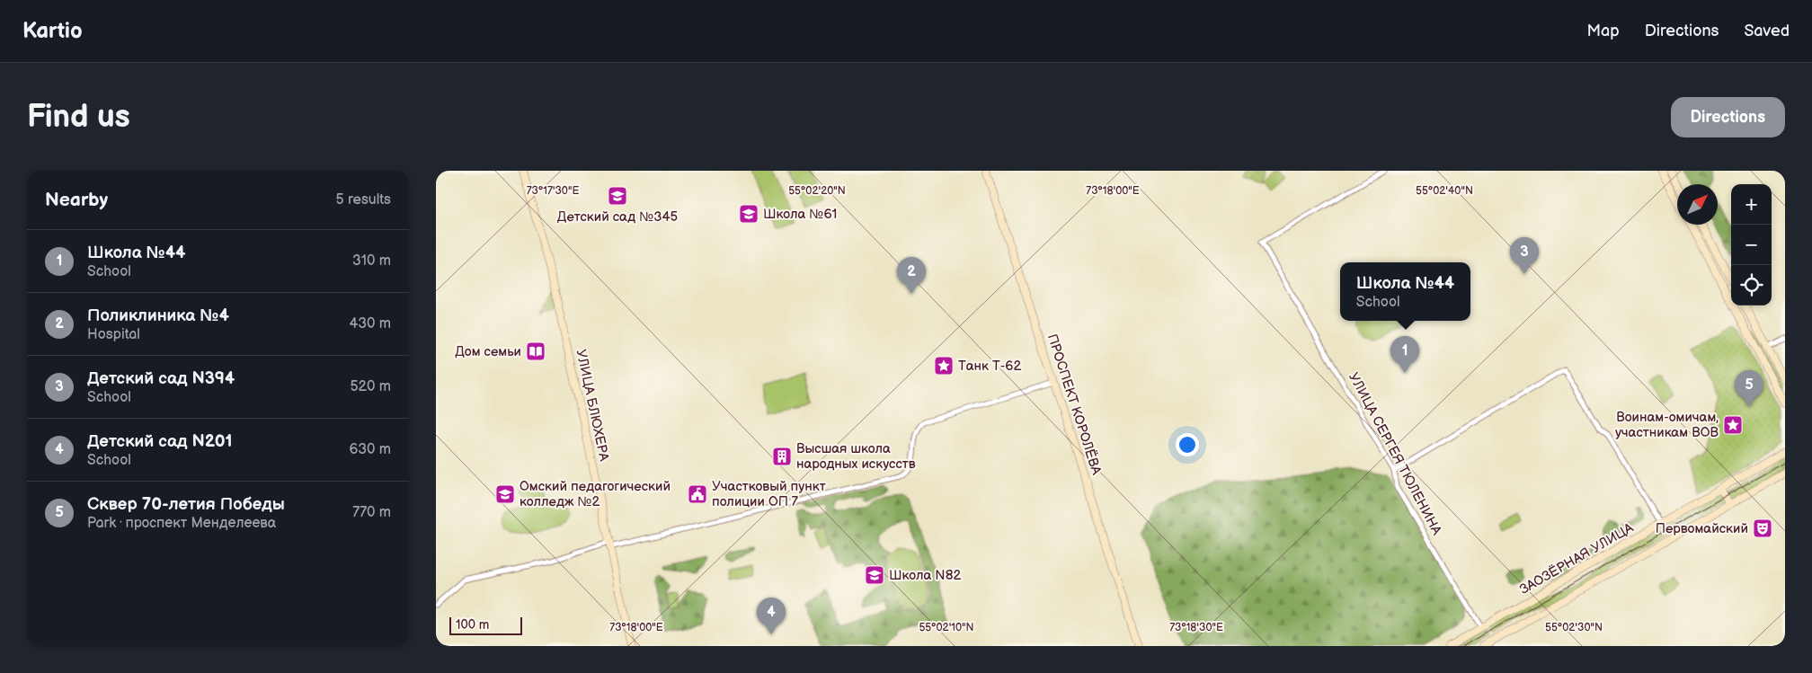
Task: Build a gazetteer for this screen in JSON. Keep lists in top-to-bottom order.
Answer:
{
  "streets": {
    "main road": ["ПРОСПЕКТ КОРОЛЁВА", "УЛИЦА БЛЮХЕРА", "ЗАОЗЁРНАЯ УЛИЦА"],
    "street": ["УЛИЦА СЕРГЕЯ ТЮЛЕНИНА"]
  },
  "crossings": [
    ["УЛИЦА СЕРГЕЯ ТЮЛЕНИНА", "ЗАОЗЁРНАЯ УЛИЦА"]
  ],
  "places": {
    "school or university": [
      "Детский сад №345",
      "Школа №61",
      "Омский педагогический колледж №2",
      "Школа N82"
    ],
    "library": ["Дом семьи"],
    "place": ["Танк Т-62", "Воинам-омичам, участникам ВОВ"],
    "building": ["Высшая школа народных искусств"],
    "public building": ["Участковый пункт полиции ОП 7"],
    "theatre": ["Первомайский"]
  },
  "scale_bar": "100 m",
  "north": "top right",
  "page": {
    "header": "Kartio",
    "nav": ["Map", "Directions", "Saved"],
    "buttons": "Directions",
    "title": "Find us",
    "heading": ["Nearby", "5 results"],
    "map_buttons": ["+", "−"],
    "list": [
      {
        "mark": "1",
        "name": "Школа №44",
        "note": "School",
        "value": "310 m"
      },
      {
        "mark": "2",
        "name": "Поликлиника №4",
        "note": "Hospital",
        "value": "430 m"
      },
      {
        "mark": "3",
        "name": "Детский сад N394",
        "note": "School",
        "value": "520 m"
      },
      {
        "mark": "4",
        "name": "Детский сад N201",
        "note": "School",
        "value": "630 m"
      },
      {
        "mark": "5",
        "name": "Сквер 70-летия Победы",
        "note": "Park · проспект Менделеева",
        "value": "770 m"
      }
    ],
    "pins": [
      "3",
      "2",
      "1",
      "5",
      "4"
    ],
    "popup": ["Школа №44", "School"],
    "scale": "100 m"
  },
  "coordinates": [
    "73°17'30\"E",
    "73°18'00\"E",
    "55°02'20\"N",
    "55°02'40\"N",
    "55°02'10\"N",
    "55°02'30\"N",
    "73°18'30\"E"
  ]
}
